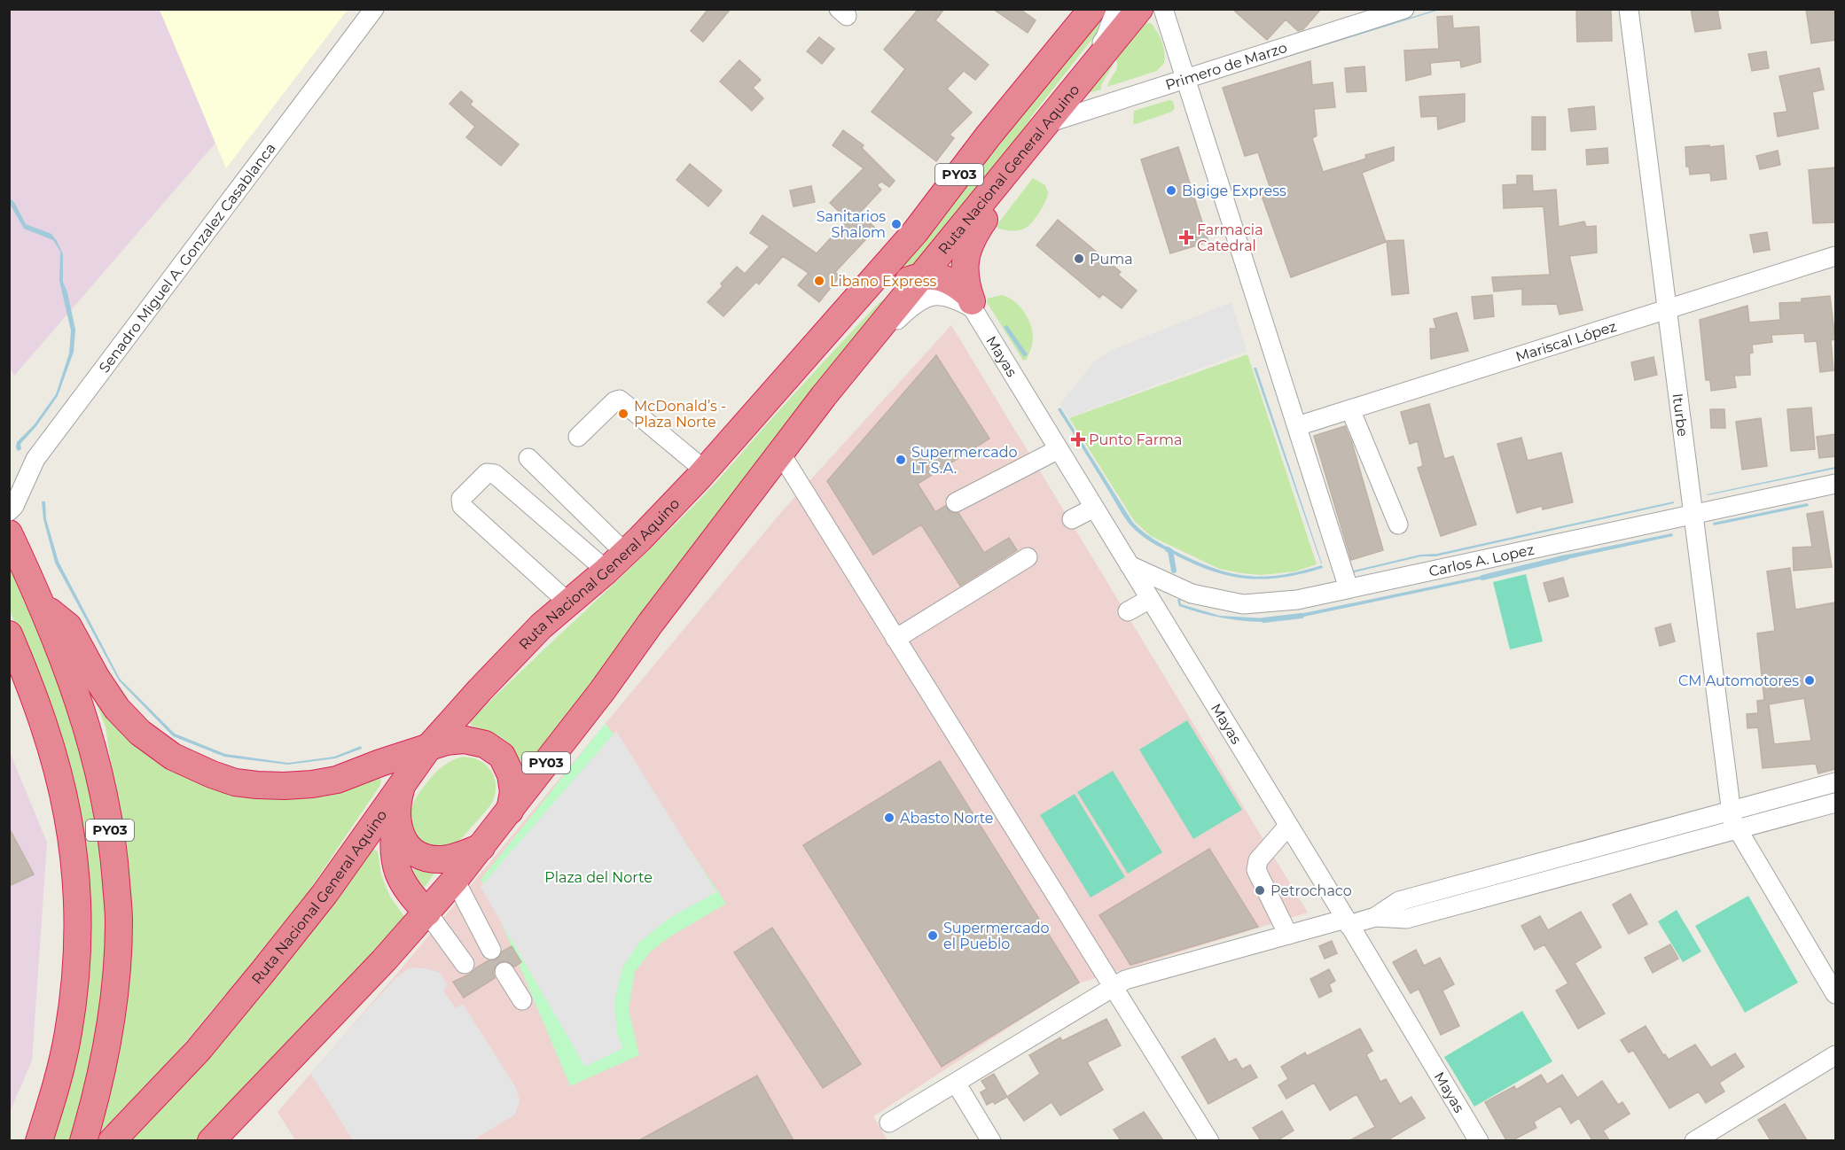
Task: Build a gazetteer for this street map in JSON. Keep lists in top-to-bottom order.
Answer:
{
  "streets": {
    "highway": ["Ruta Nacional General Aquino", "PY03"],
    "street": [
      "Primero de Marzo",
      "Senadro Miguel A. Gonzalez Casablanca",
      "Mariscal López",
      "Mayas",
      "Iturbe",
      "Carlos A. Lopez"
    ]
  },
  "crossings": [
    ["Primero de Marzo", "Ruta Nacional General Aquino"],
    ["Mariscal López", "Iturbe"],
    ["Mayas", "Carlos A. Lopez"],
    ["Iturbe", "Carlos A. Lopez"]
  ],
  "parks": ["Plaza del Norte"],
  "places": {
    "other": [
      "Bigige Express",
      "Sanitarios Shalom",
      "Puma",
      "Libano Express",
      "McDonald’s - Plaza Norte",
      "Supermercado LT S.A.",
      "CM Automotores",
      "Abasto Norte",
      "Petrochaco",
      "Supermercado el Pueblo"
    ],
    "health": ["Farmacia Catedral", "Punto Farma"]
  }
}
